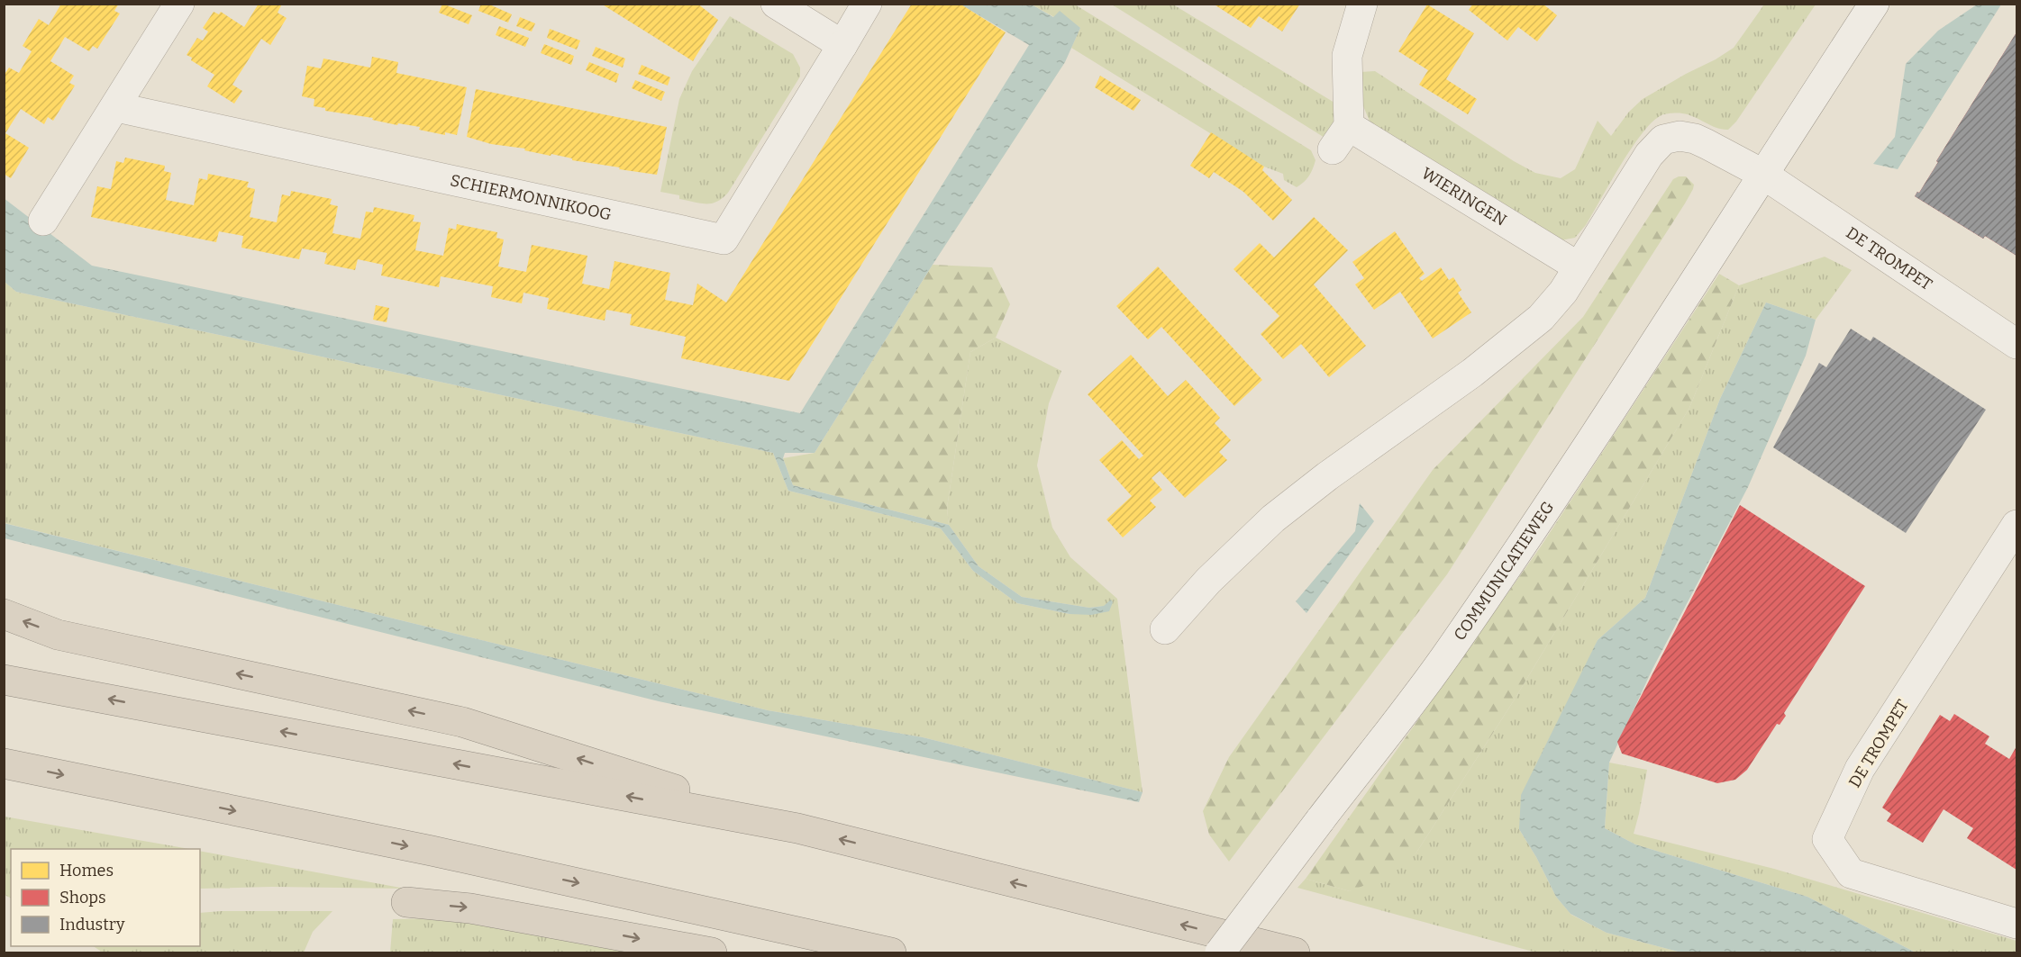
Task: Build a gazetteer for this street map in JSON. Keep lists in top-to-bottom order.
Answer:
{
  "streets": {
    "street": [
      "WIERINGEN",
      "SCHIERMONNIKOOG",
      "DE TROMPET",
      "COMMUNICATIEWEG"
    ]
  },
  "crossings": [
    ["DE TROMPET", "COMMUNICATIEWEG"]
  ],
  "legend": ["Homes", "Shops", "Industry"]
}
